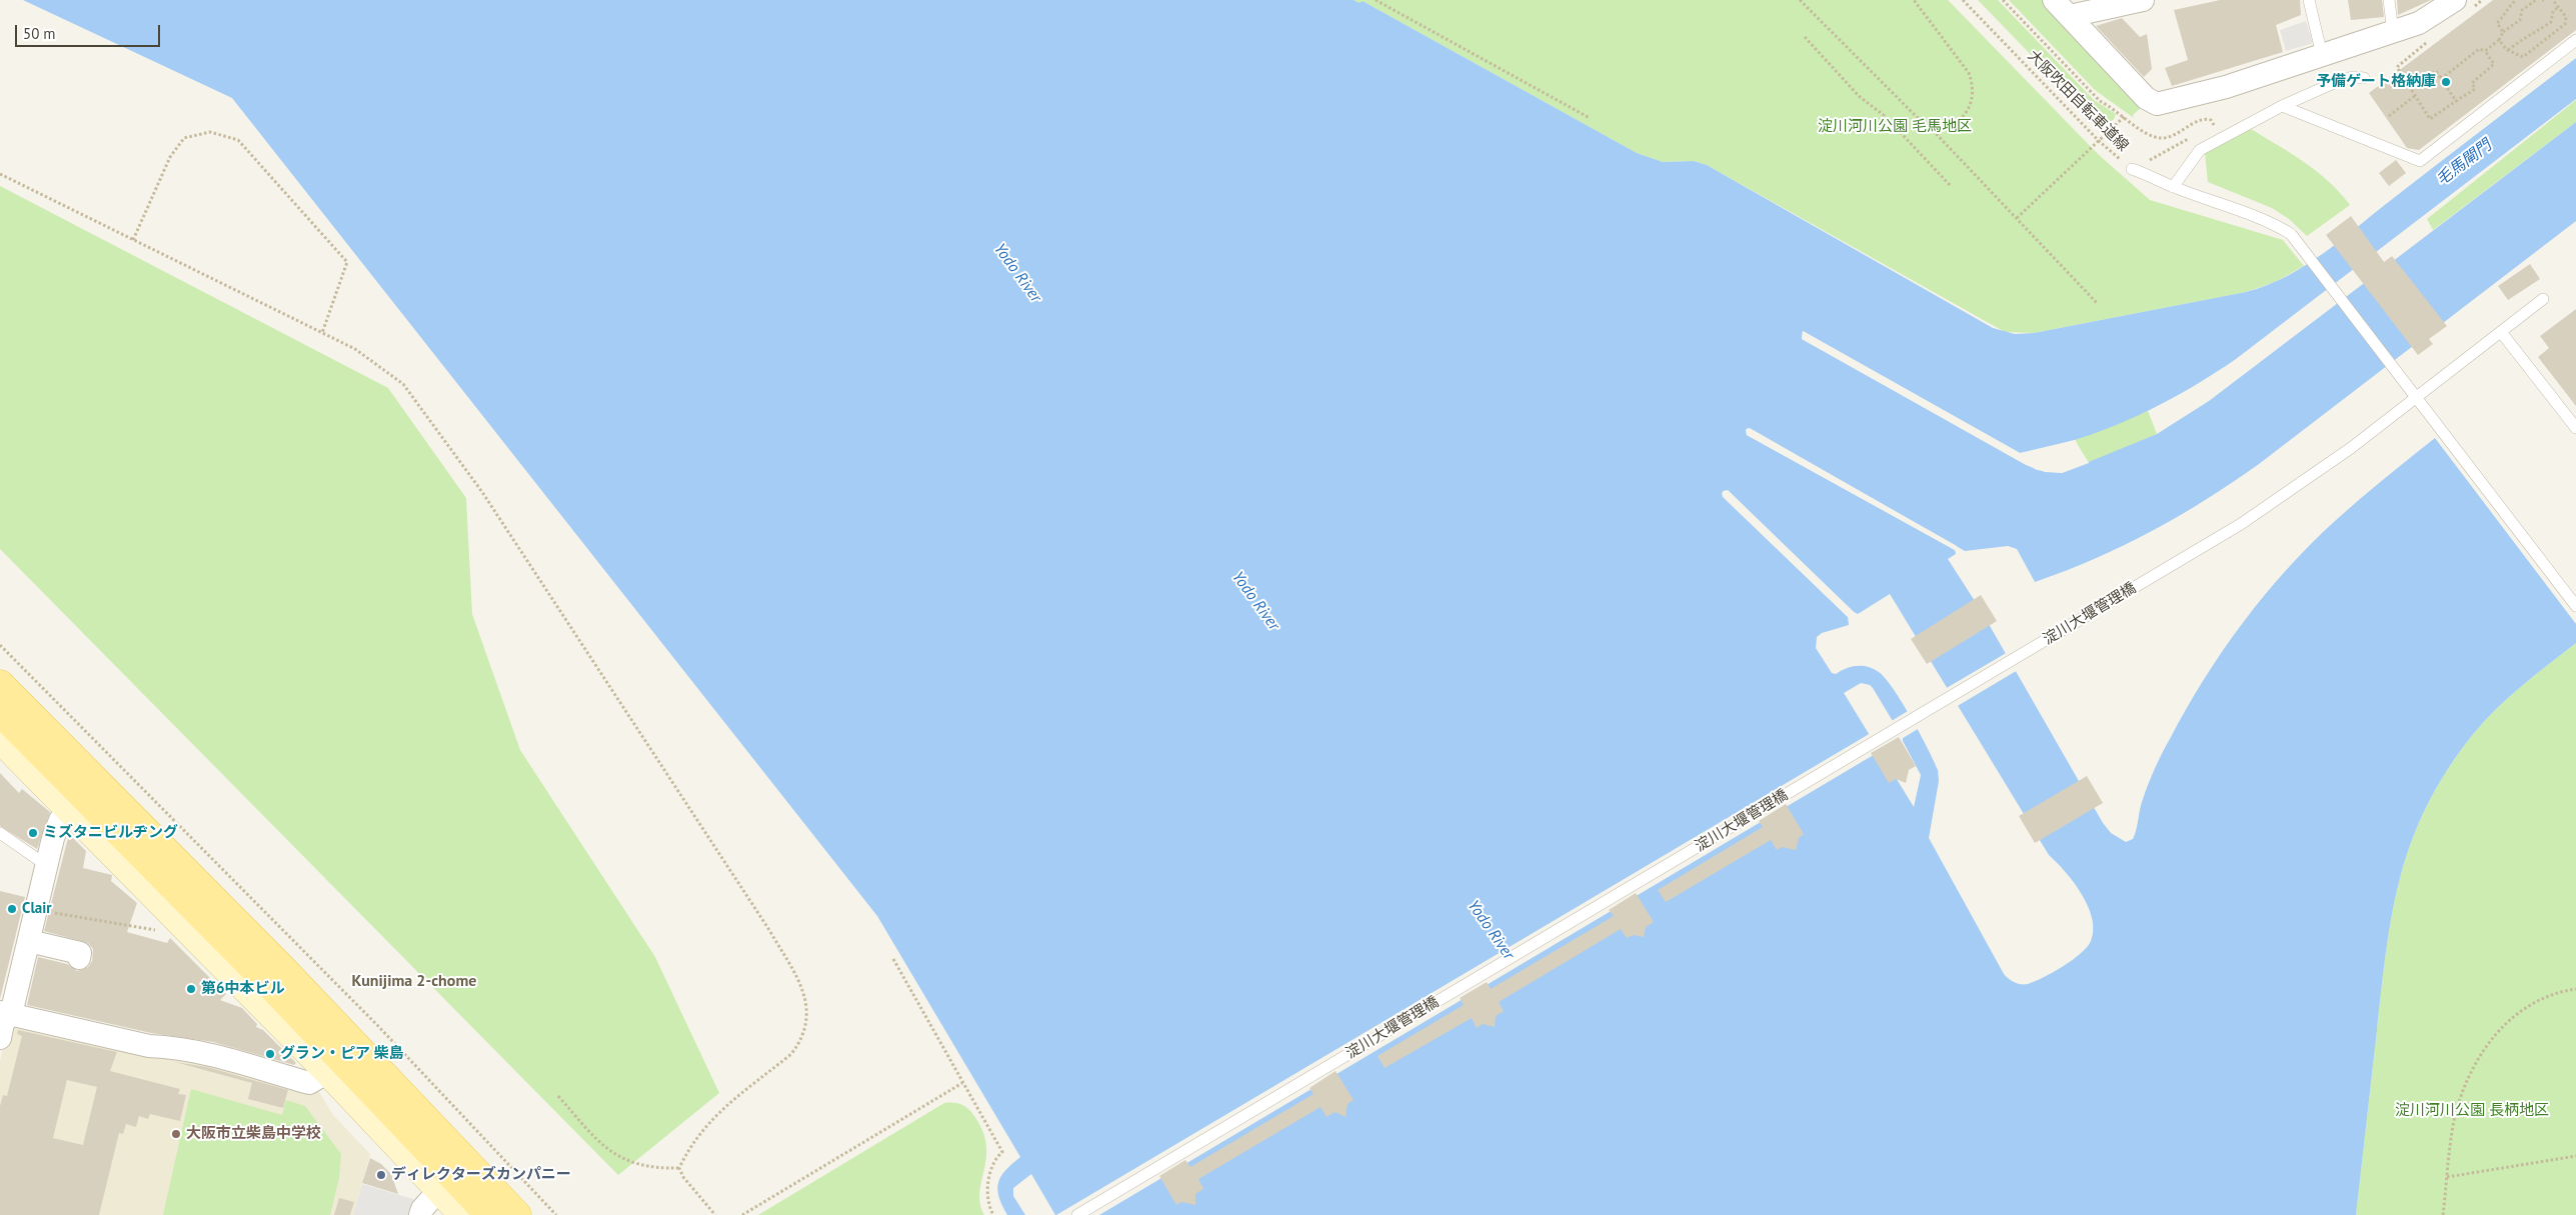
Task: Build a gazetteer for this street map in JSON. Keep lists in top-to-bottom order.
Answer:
{
  "streets": {
    "lane": ["淀川大堰管理橋"],
    "path": ["大阪吹田自転車道線"]
  },
  "districts": ["Kunijima 2-chome"],
  "water": ["毛馬閘門", "Yodo River"],
  "parks": ["淀川河川公園 毛馬地区", "淀川河川公園 長柄地区"],
  "places": [
    "予備ゲート格納庫",
    "ミズタニビルヂング",
    "Clair",
    "第6中本ビル",
    "グラン・ピア 柴島",
    "大阪市立柴島中学校",
    "ディレクターズカンパニー"
  ],
  "scale_bar": "50 m"
}
